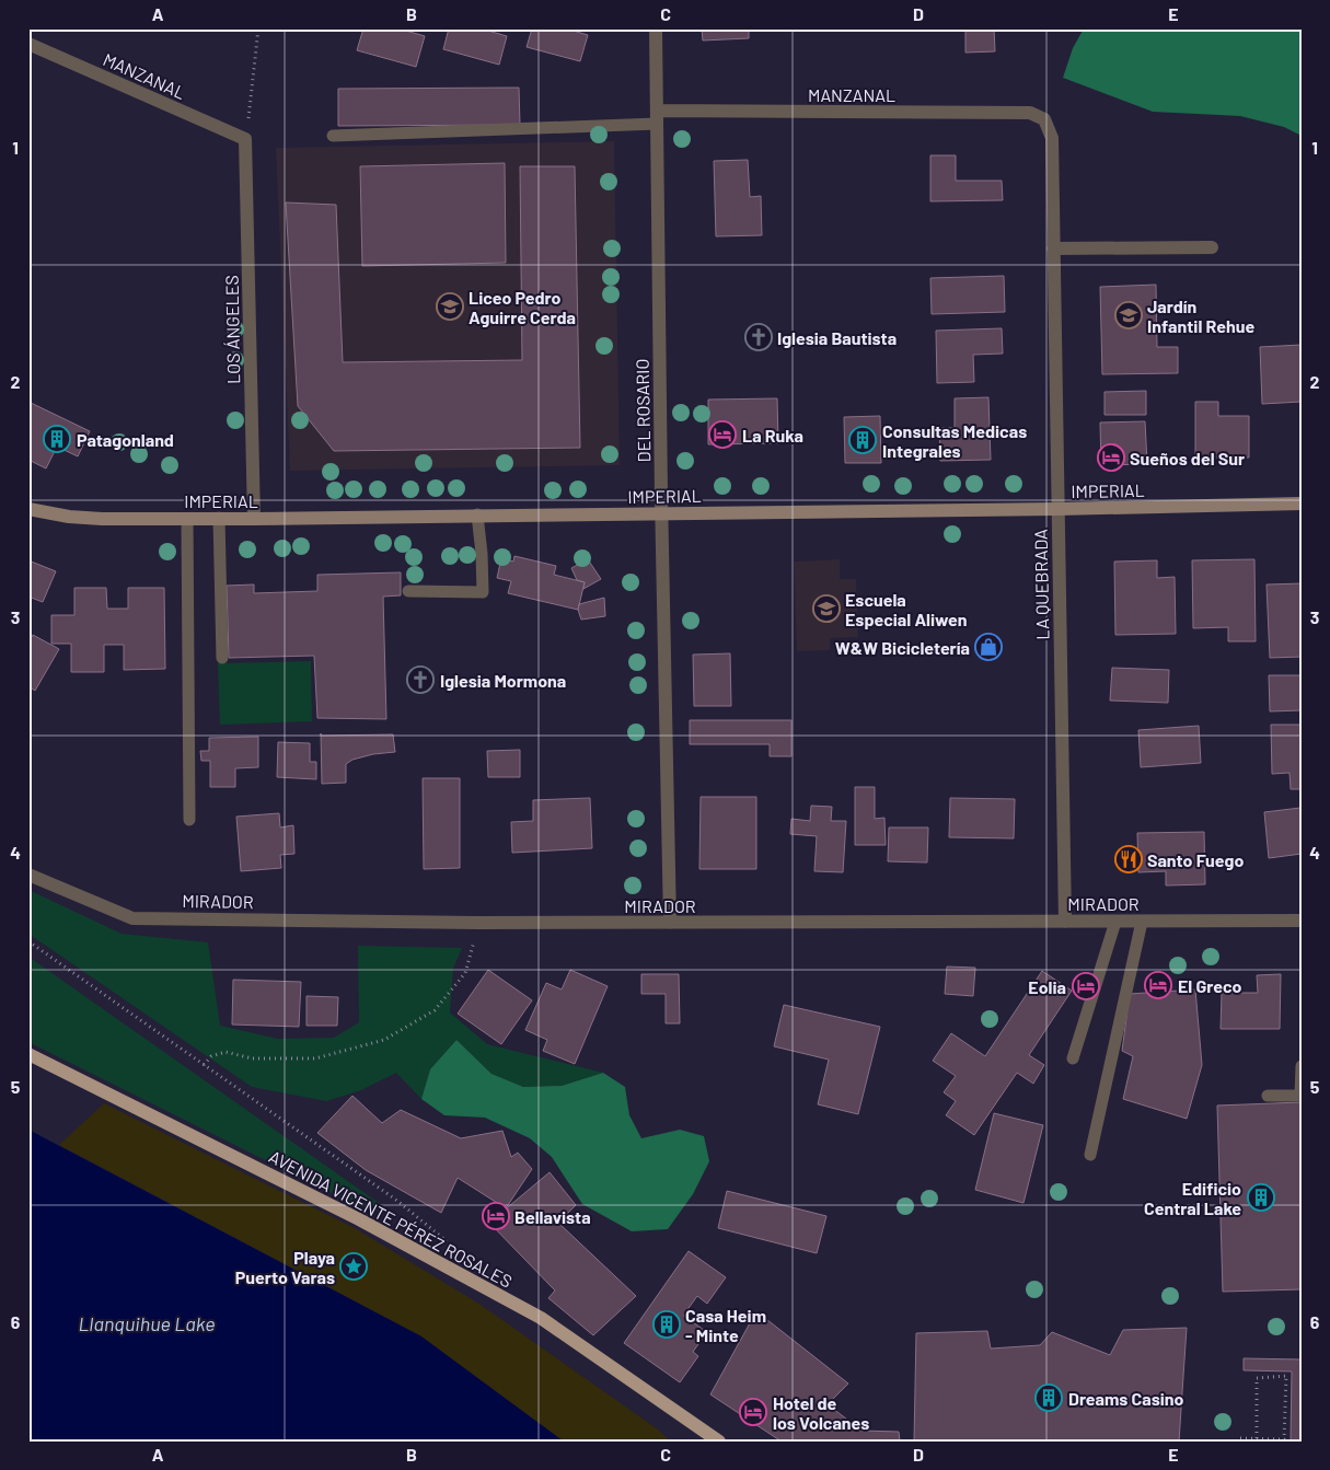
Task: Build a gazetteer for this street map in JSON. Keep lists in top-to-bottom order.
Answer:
{
  "streets": {
    "main road": ["AVENIDA VICENTE PÉREZ ROSALES"],
    "street": [
      "MANZANAL",
      "LOS ÁNGELES",
      "DEL ROSARIO",
      "IMPERIAL",
      "LA QUEBRADA",
      "MIRADOR"
    ]
  },
  "crossings": [
    ["MANZANAL", "LOS ÁNGELES"],
    ["MANZANAL", "DEL ROSARIO"],
    ["MANZANAL", "LA QUEBRADA"],
    ["LOS ÁNGELES", "IMPERIAL"],
    ["DEL ROSARIO", "IMPERIAL"],
    ["DEL ROSARIO", "MIRADOR"],
    ["IMPERIAL", "LA QUEBRADA"],
    ["LA QUEBRADA", "MIRADOR"]
  ],
  "water": ["Llanquihue Lake"],
  "places": {
    "school or university": ["Liceo Pedro Aguirre Cerda", "Jardín Infantil Rehue", "Escuela Especial Aliwen"],
    "church": ["Iglesia Bautista", "Iglesia Mormona"],
    "hotel": [
      "La Ruka",
      "Sueños del Sur",
      "El Greco",
      "Eolia",
      "Bellavista",
      "Hotel de los Volcanes"
    ],
    "building": [
      "Patagonland",
      "Consultas Medicas Integrales",
      "Edificio Central Lake",
      "Casa Heim - Minte",
      "Dreams Casino"
    ],
    "shop": ["W&W Bicicletería"],
    "restaurant": ["Santo Fuego"],
    "place": ["Playa Puerto Varas"]
  },
  "grid": {
    "columns": [
      "A",
      "B",
      "C",
      "D",
      "E"
    ],
    "rows": [
      "1",
      "2",
      "3",
      "4",
      "5",
      "6"
    ]
  }
}
